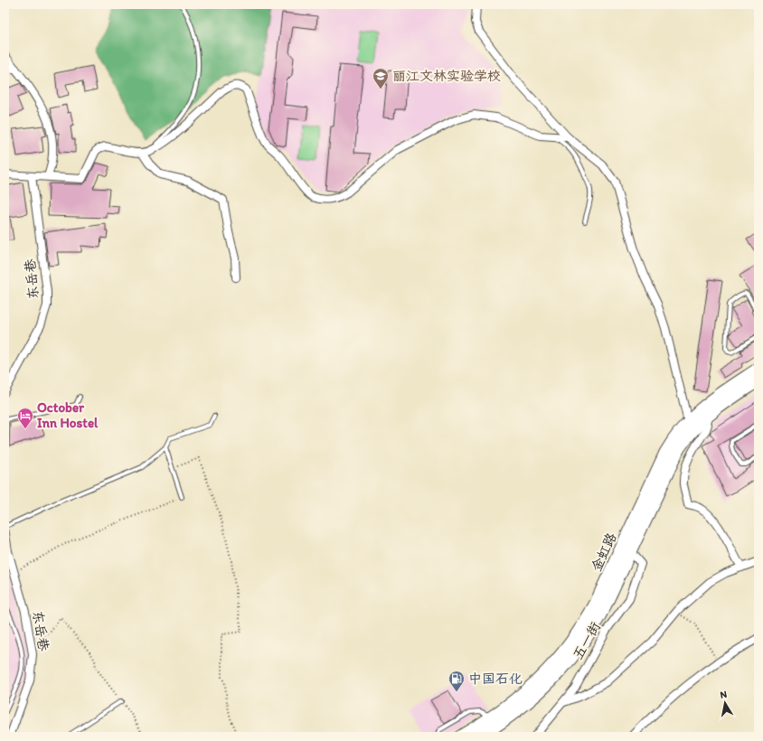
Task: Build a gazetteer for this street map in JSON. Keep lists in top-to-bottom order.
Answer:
{
  "streets": {
    "main road": ["金虹路"],
    "street": ["东岳巷", "五一街"]
  },
  "crossings": [
    ["金虹路", "五一街"]
  ],
  "places": {
    "school or university": ["丽江文林实验学校"],
    "hotel": ["October Inn Hostel"],
    "fuel station": ["中国石化"]
  },
  "north": "top"
}
